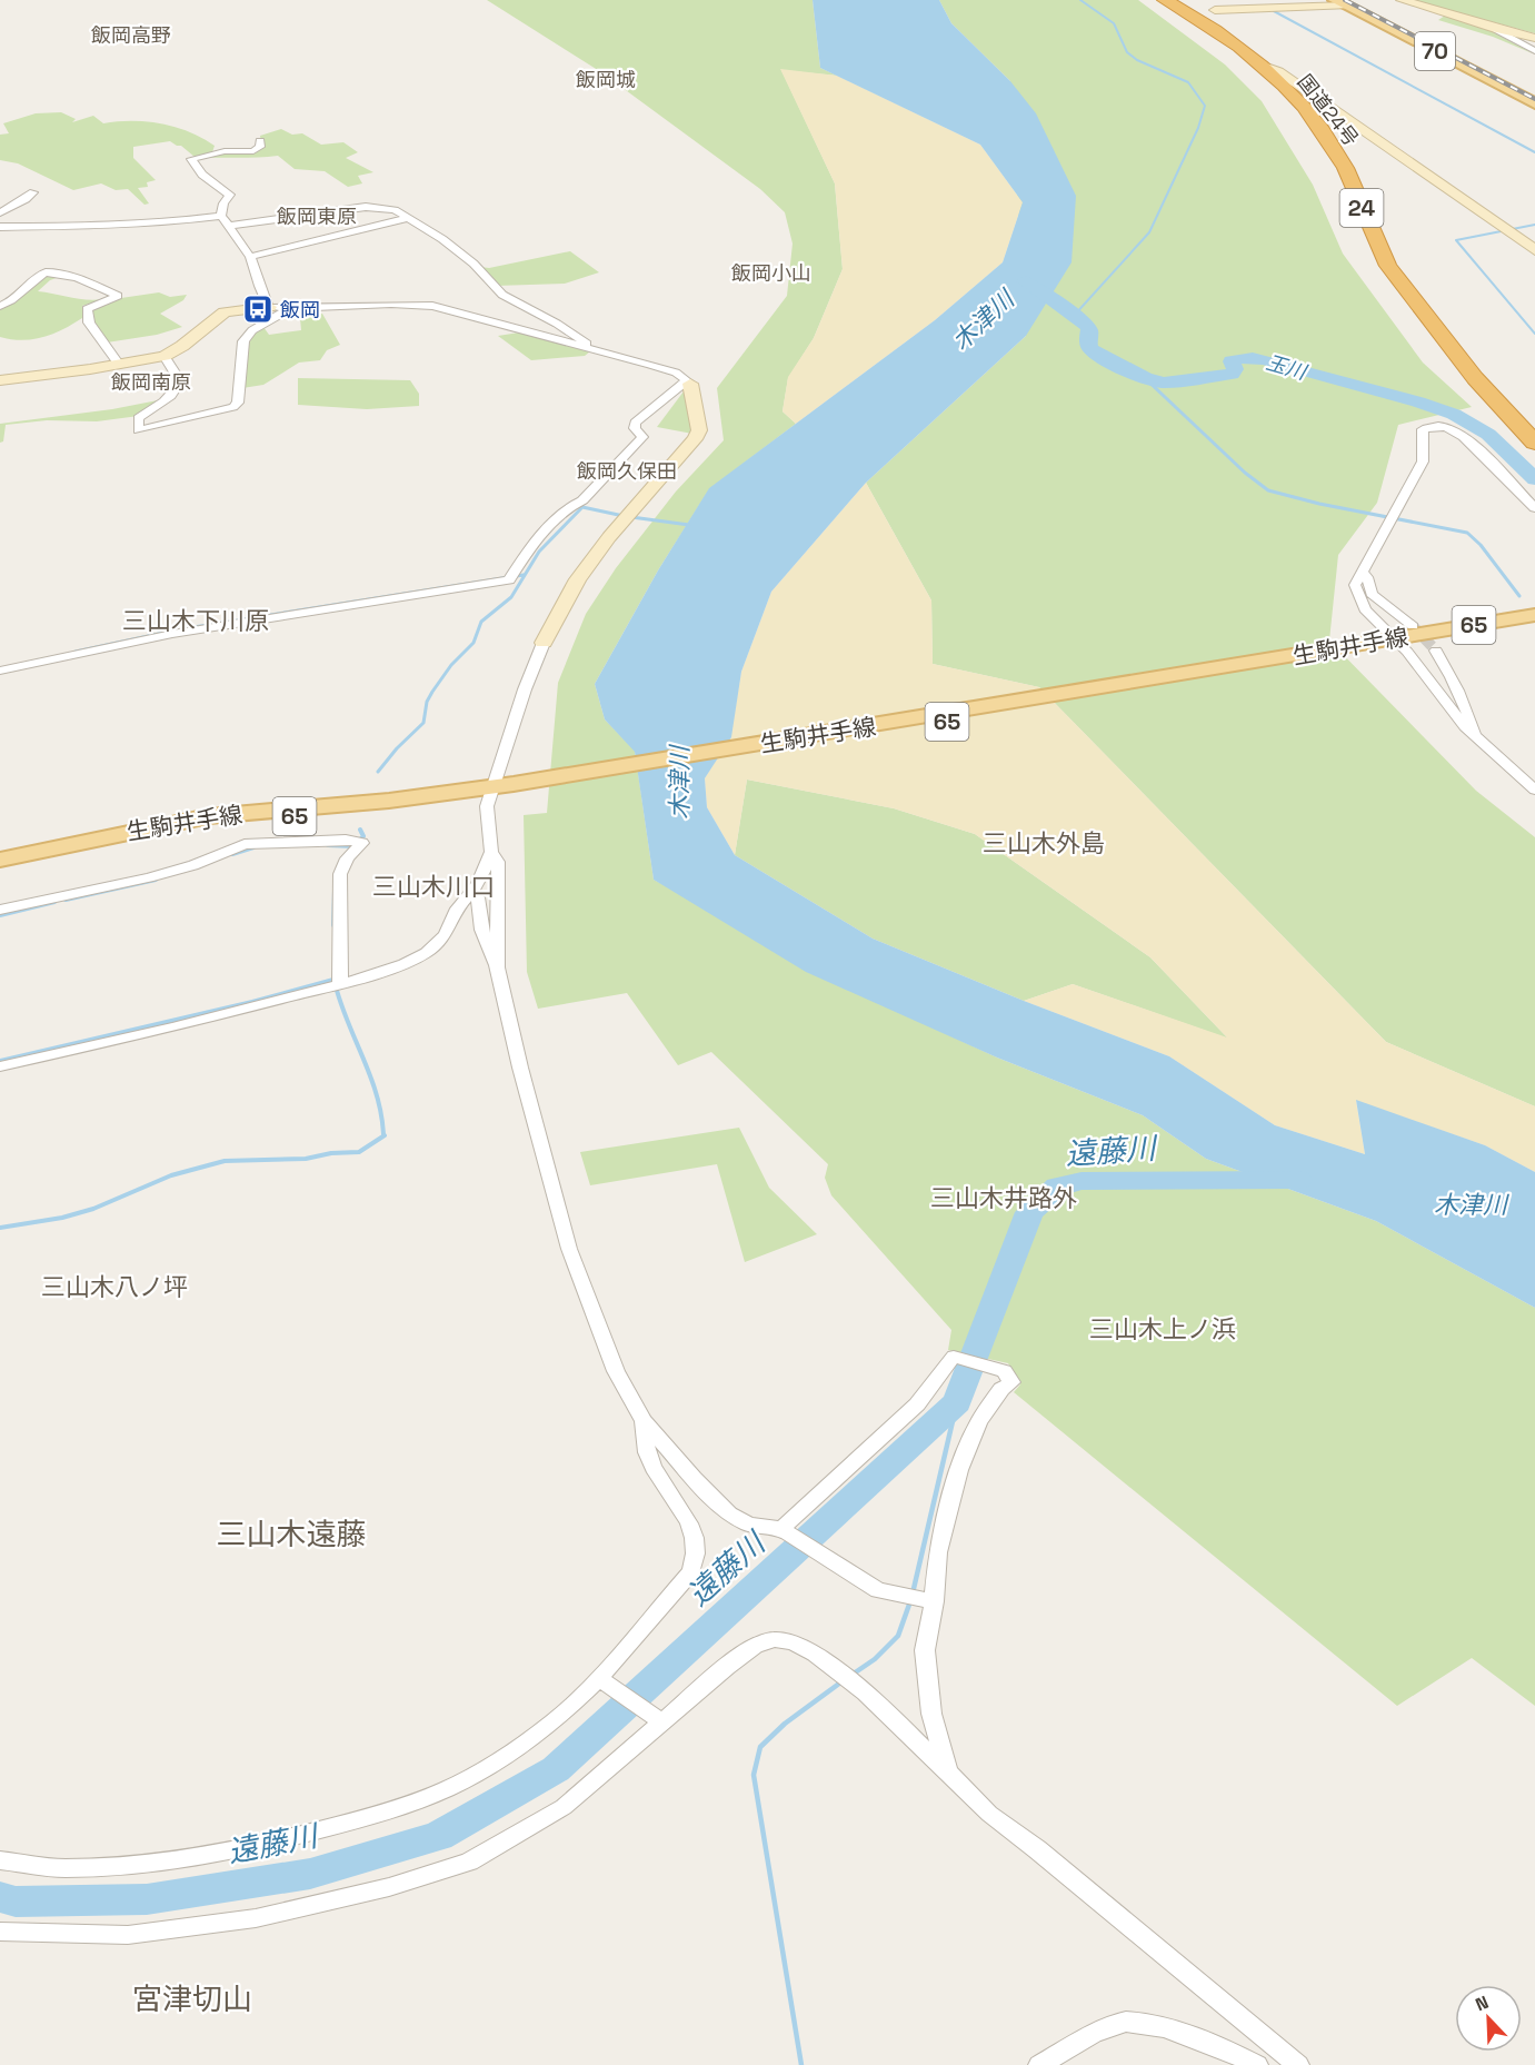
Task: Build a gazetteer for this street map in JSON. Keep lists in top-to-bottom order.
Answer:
{
  "streets": {
    "highway": ["国道24号", "24"],
    "main road": ["70", "65", "生駒井手線"]
  },
  "districts": [
    "飯岡高野",
    "飯岡城",
    "飯岡東原",
    "飯岡小山",
    "飯岡南原",
    "飯岡久保田",
    "三山木下川原",
    "三山木外島",
    "三山木川口",
    "三山木井路外",
    "三山木八ノ坪",
    "三山木上ノ浜",
    "三山木遠藤",
    "宮津切山"
  ],
  "water": ["木津川", "玉川", "遠藤川"],
  "places": {
    "bus stop": ["飯岡"]
  },
  "north": "top left"
}
